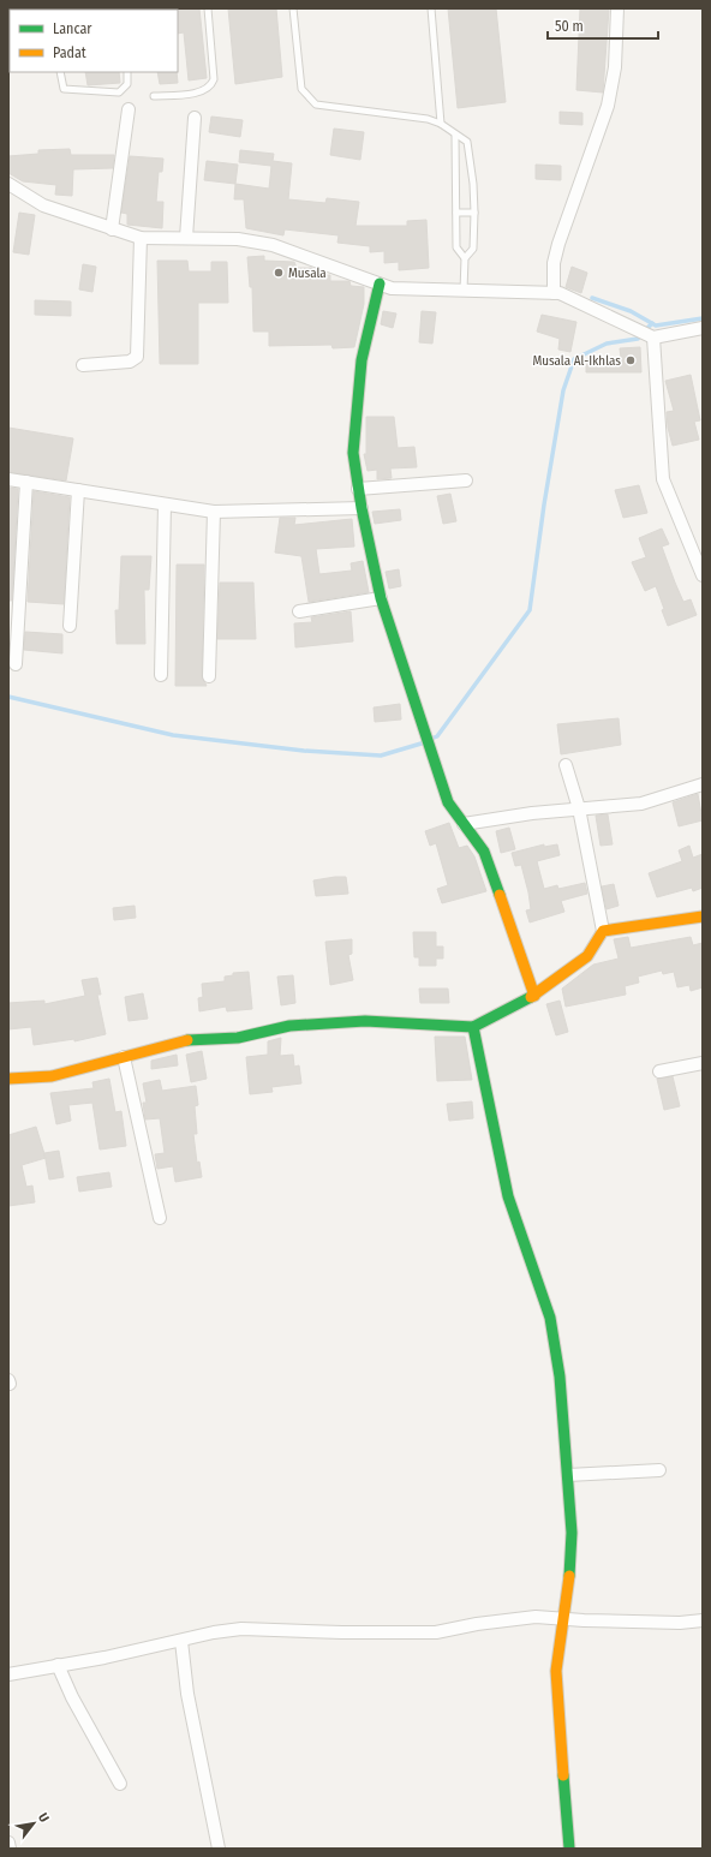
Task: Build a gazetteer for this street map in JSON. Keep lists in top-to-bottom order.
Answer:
{
  "places": ["Musala", "Musala Al-Ikhlas"],
  "legend": ["Lancar", "Padat"],
  "scale_bar": "50 m",
  "north": "top right"
}
